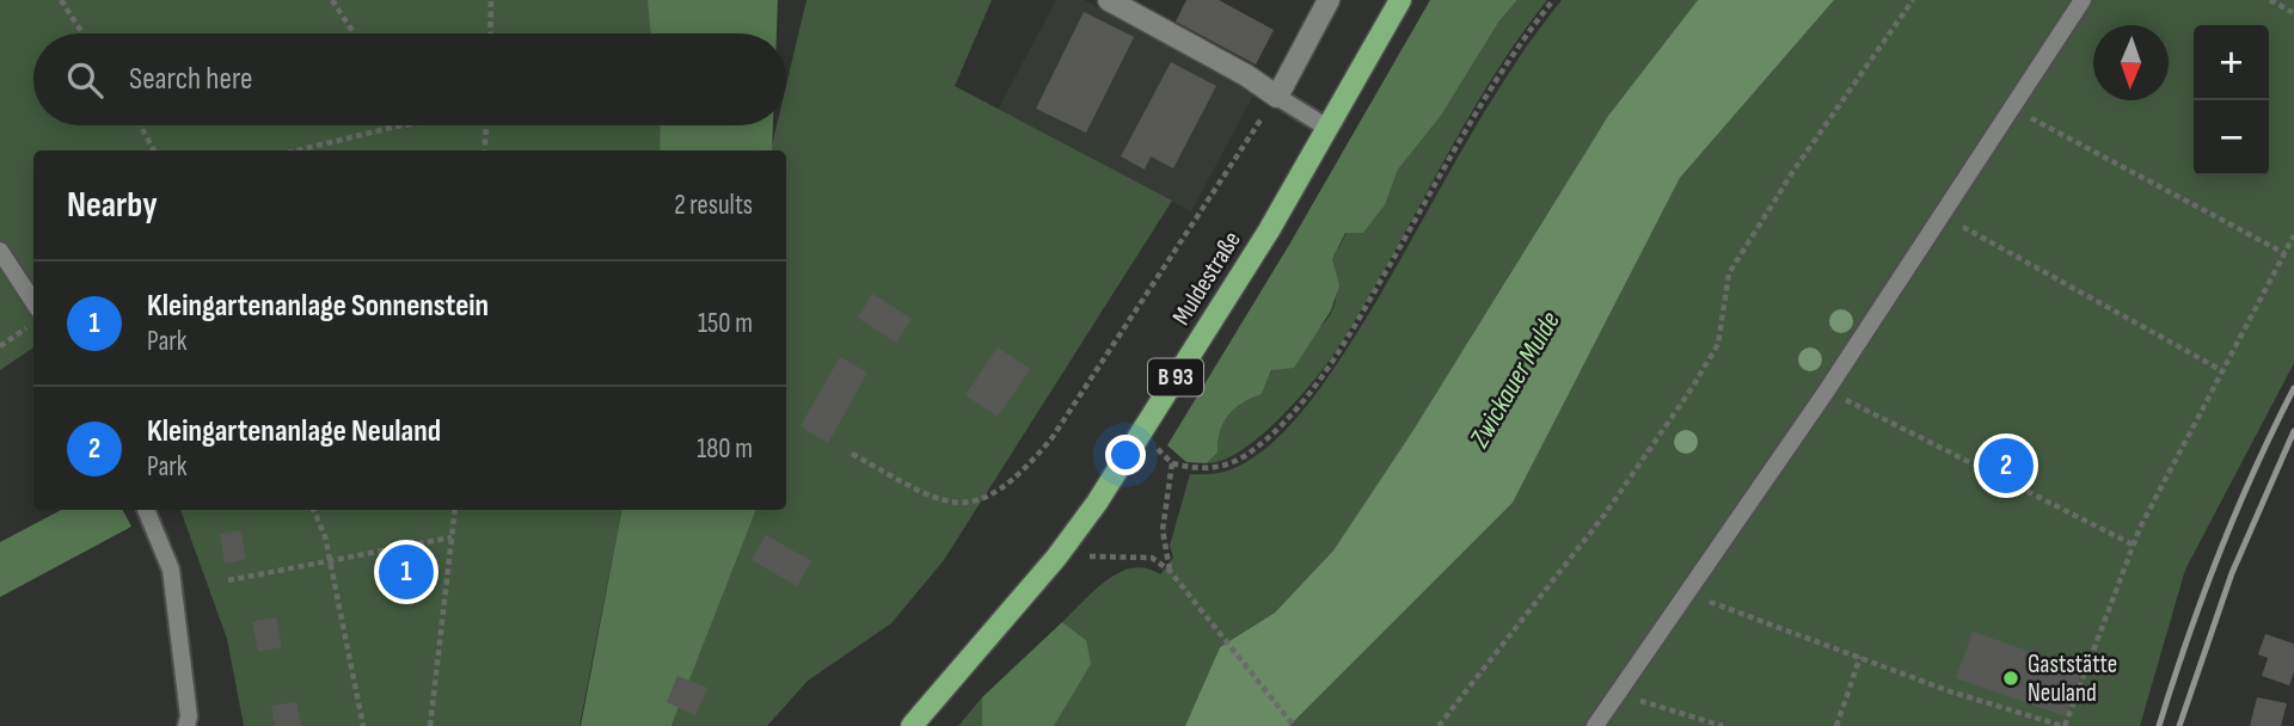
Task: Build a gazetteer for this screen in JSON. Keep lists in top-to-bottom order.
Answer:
{
  "streets": {
    "main road": ["Muldestraße", "B 93"]
  },
  "water": ["Zwickauer Mulde"],
  "places": ["Gaststätte Neuland"],
  "north": "bottom",
  "page": {
    "map_buttons": ["+", "−"],
    "search": "Search here",
    "heading": ["Nearby", "2 results"],
    "list": [
      {
        "mark": "1",
        "name": "Kleingartenanlage Sonnenstein",
        "note": "Park",
        "value": "150 m"
      },
      {
        "mark": "2",
        "name": "Kleingartenanlage Neuland",
        "note": "Park",
        "value": "180 m"
      }
    ],
    "pins": ["2", "1"]
  }
}
